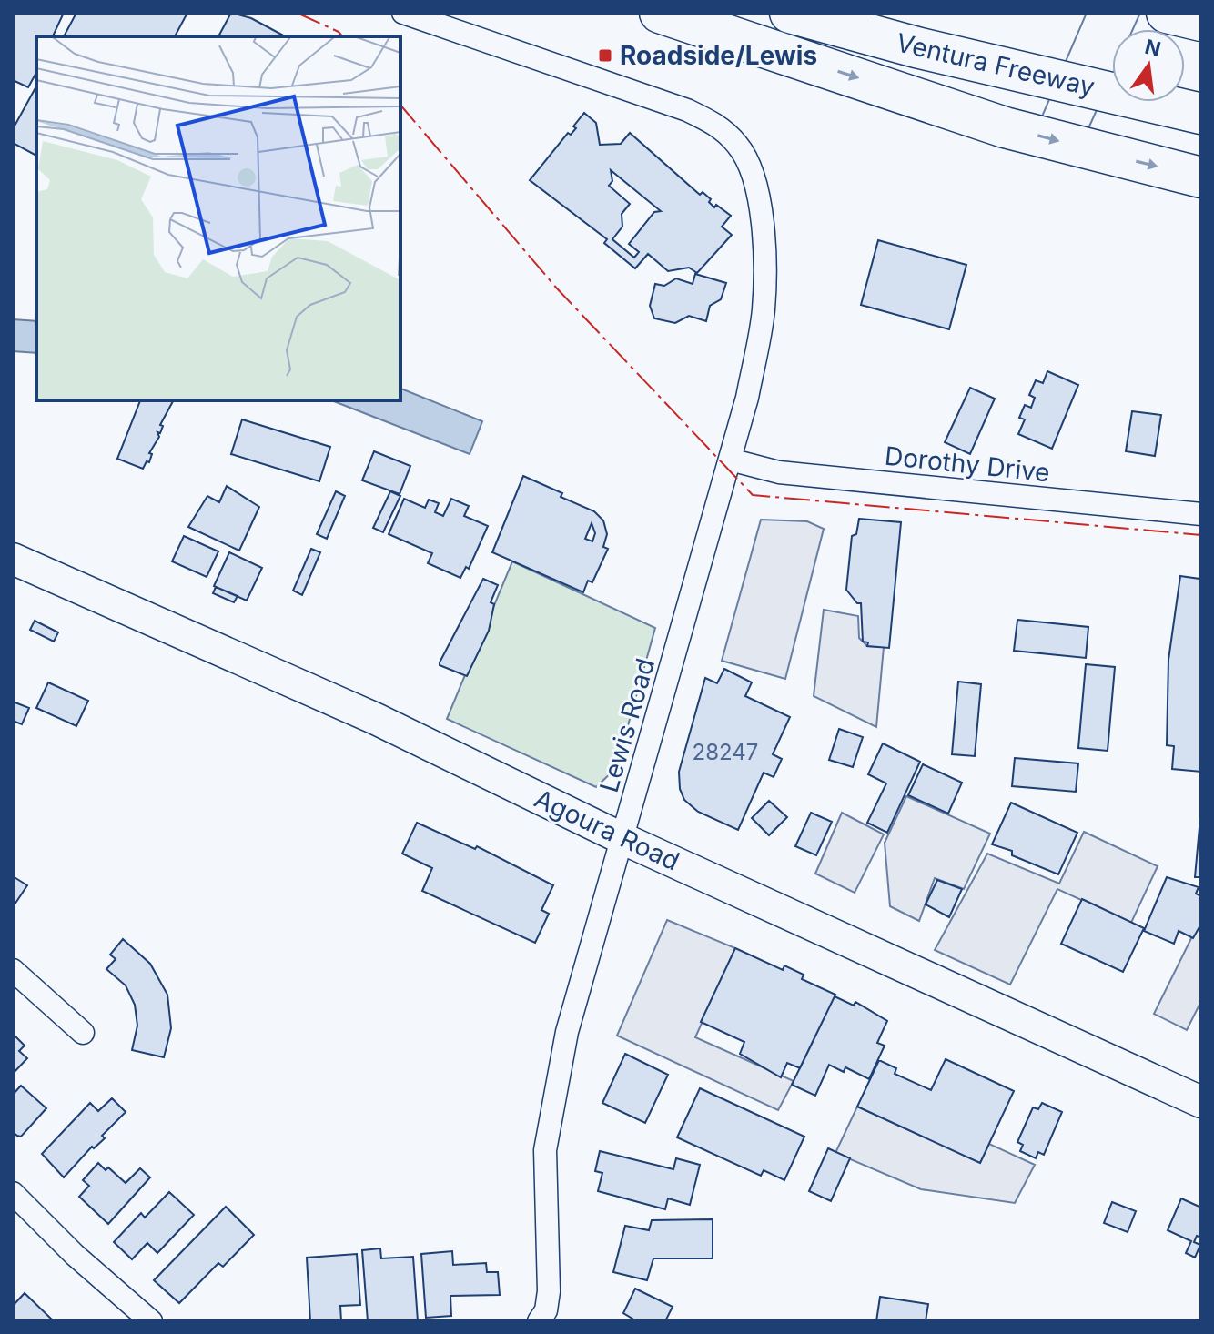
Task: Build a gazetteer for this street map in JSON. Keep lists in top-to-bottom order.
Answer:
{
  "streets": {
    "highway": ["Ventura Freeway"],
    "main road": ["Agoura Road"],
    "street": ["Dorothy Drive", "Lewis Road"]
  },
  "crossings": [
    ["Dorothy Drive", "Lewis Road"],
    ["Lewis Road", "Agoura Road"]
  ],
  "places": {
    "transit": ["Roadside/Lewis"]
  },
  "house_numbers": ["28247"],
  "north": "top"
}
